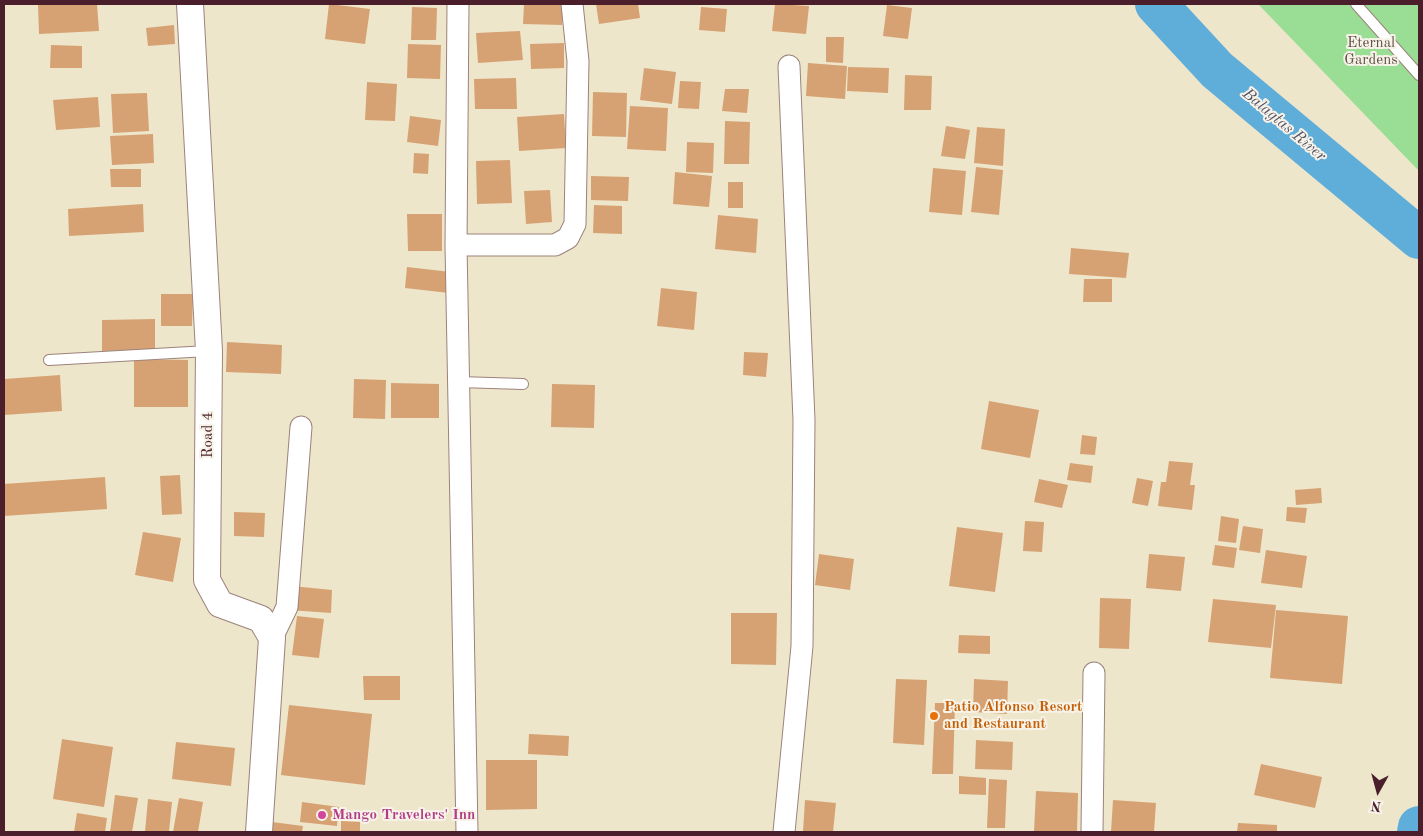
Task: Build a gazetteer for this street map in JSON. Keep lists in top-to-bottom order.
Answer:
{
  "streets": {
    "street": ["Road 4"]
  },
  "water": ["Balagtas River"],
  "parks": ["Eternal Gardens"],
  "places": ["Patio Alfonso Resort and Restaurant", "Mango Travelers' Inn"],
  "north": "bottom"
}
